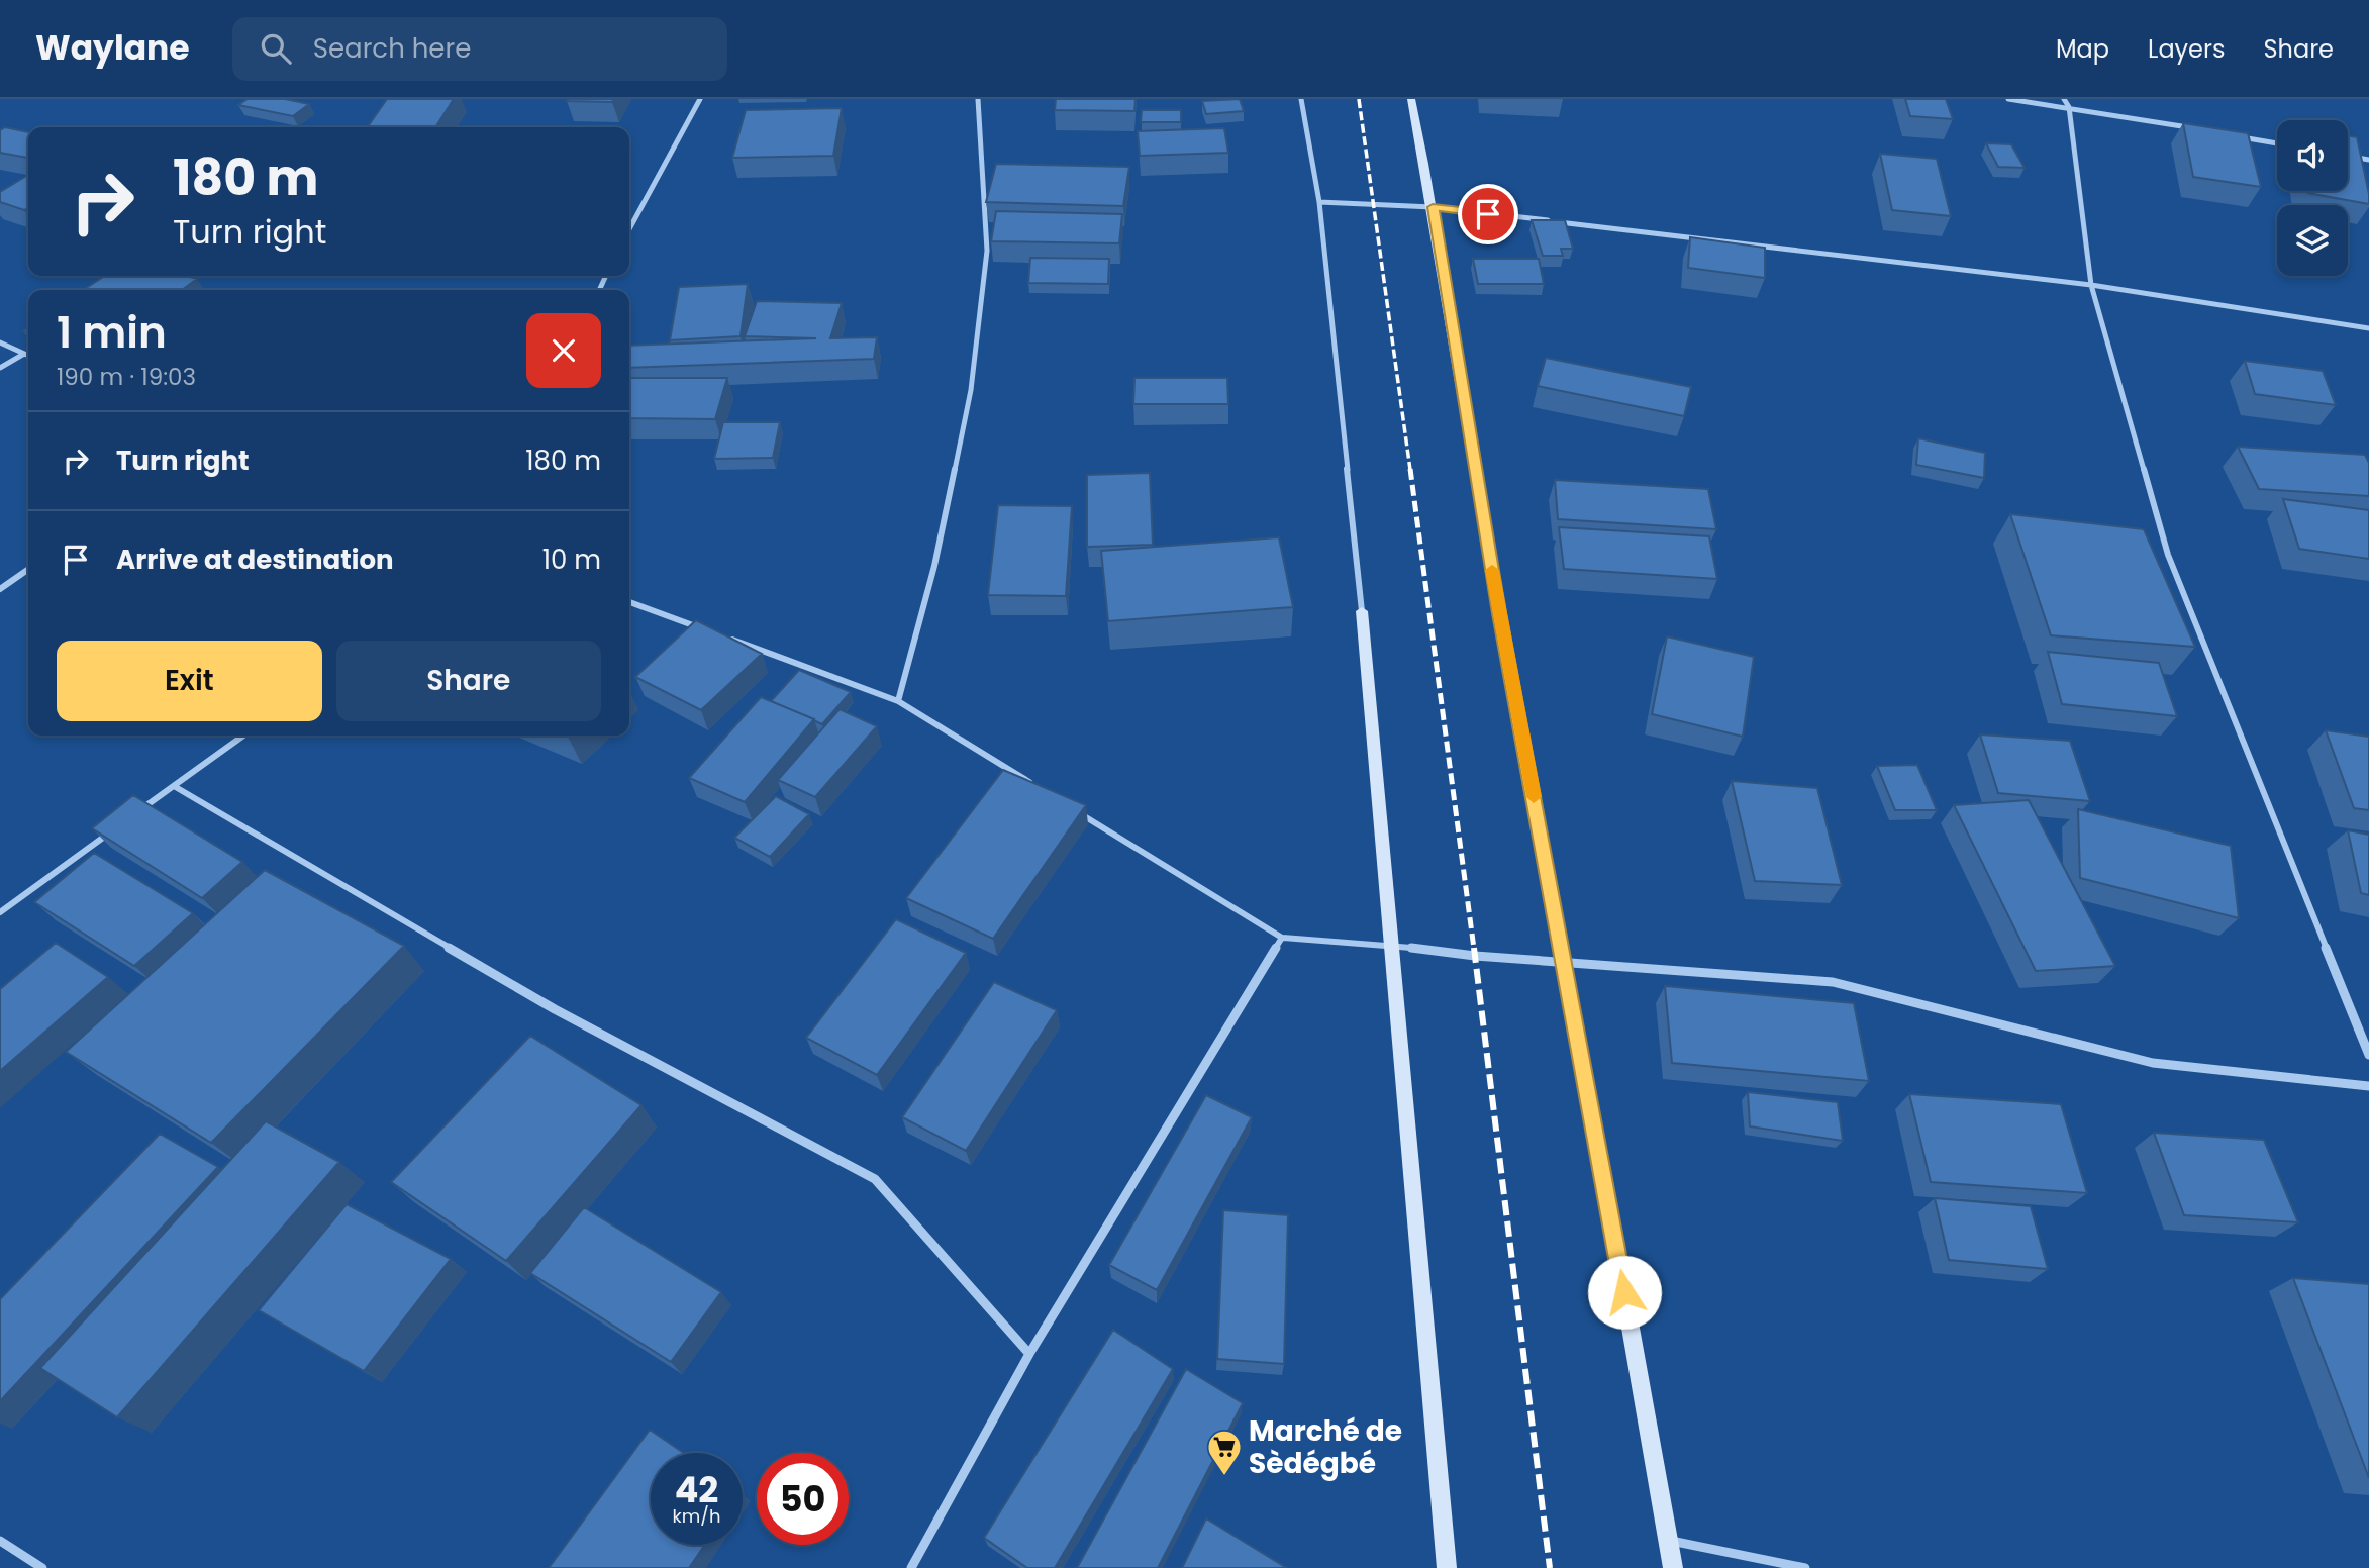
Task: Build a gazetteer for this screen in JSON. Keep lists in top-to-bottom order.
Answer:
{
  "places": {
    "supermarket": ["Marché de Sèdégbé"]
  },
  "page": {
    "header": "Waylane",
    "search": "Search here",
    "nav": ["Map", "Layers", "Share"],
    "turn": ["180 m", "Turn right"],
    "heading": ["1 min", "190 m · 19:03"],
    "list": [
      {
        "name": "Turn right",
        "value": "180 m"
      },
      {
        "name": "Arrive at destination",
        "value": "10 m"
      }
    ],
    "buttons": ["Exit", "Share"],
    "speed": "42 km/h",
    "limit": "50"
  }
}
